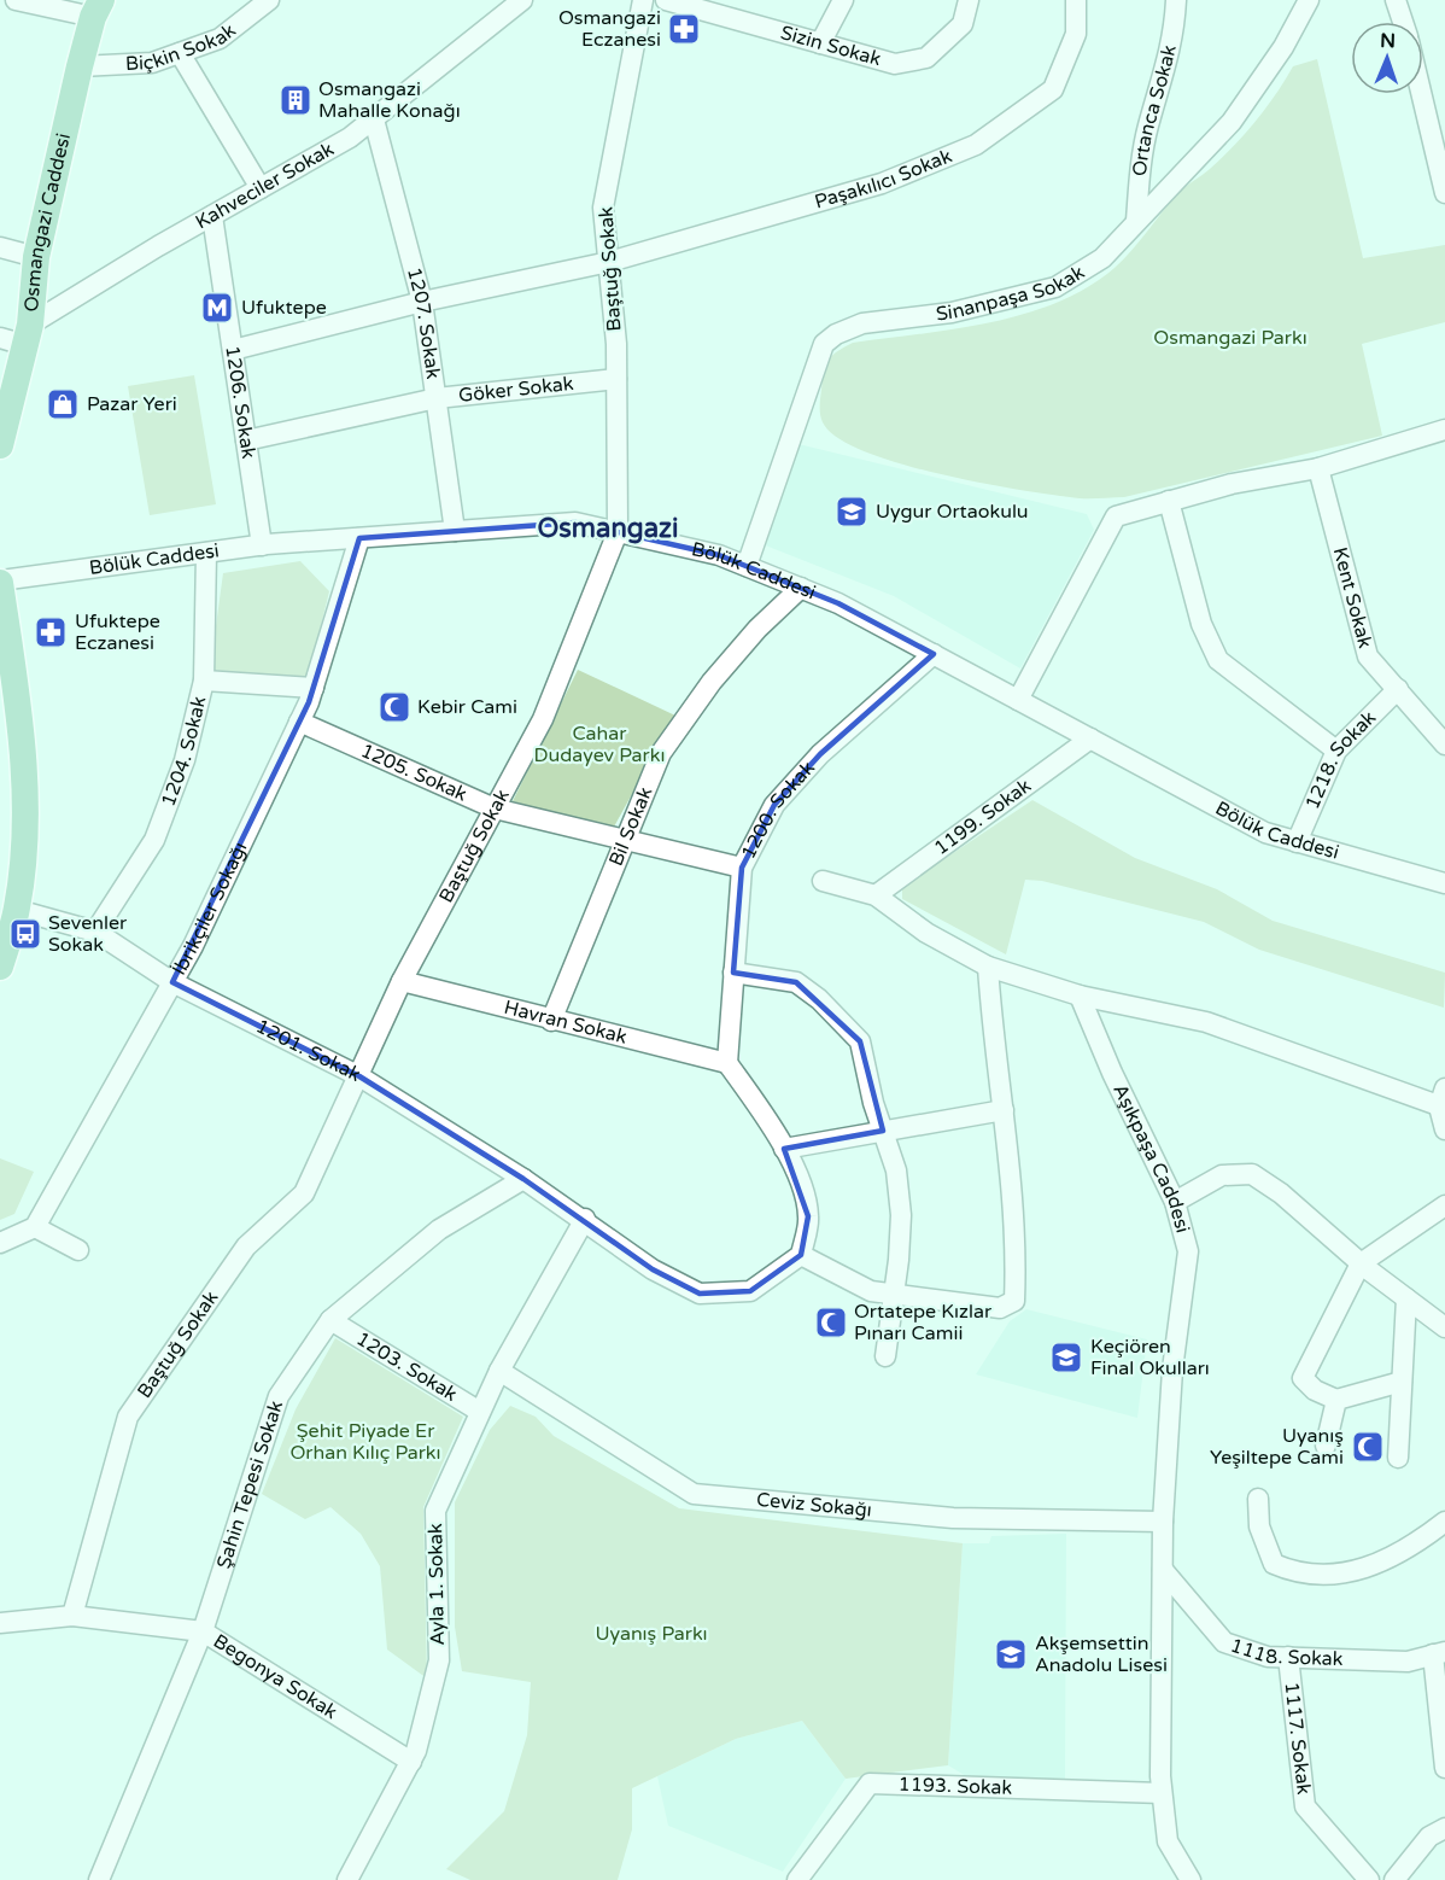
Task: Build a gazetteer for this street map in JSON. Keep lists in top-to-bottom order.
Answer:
{
  "streets": {
    "main road": ["Osmangazi Caddesi"],
    "street": [
      "Biçkin Sokak",
      "Sizin Sokak",
      "Ortanca Sokak",
      "Paşakılıcı Sokak",
      "Kahveciler Sokak",
      "Baştuğ Sokak",
      "Sinanpaşa Sokak",
      "1207. Sokak",
      "Göker Sokak",
      "1206. Sokak",
      "Bölük Caddesi",
      "Kent Sokak",
      "1204. Sokak",
      "1218. Sokak",
      "1205. Sokak",
      "1200. Sokak",
      "1199. Sokak",
      "Bil Sokak",
      "İbrikçiler Sokağı",
      "Havran Sokak",
      "1201. Sokak",
      "Aşıkpaşa Caddesi",
      "1203. Sokak",
      "Şahin Tepesi Sokak",
      "Ceviz Sokağı",
      "Ayla 1. Sokak",
      "1118. Sokak",
      "Begonya Sokak",
      "1117. Sokak",
      "1193. Sokak"
    ]
  },
  "crossings": [
    ["Biçkin Sokak", "Osmangazi Caddesi"],
    ["Ortanca Sokak", "Sinanpaşa Sokak"],
    ["Paşakılıcı Sokak", "Baştuğ Sokak"],
    ["Paşakılıcı Sokak", "1207. Sokak"],
    ["Paşakılıcı Sokak", "1206. Sokak"],
    ["Kahveciler Sokak", "Osmangazi Caddesi"],
    ["Kahveciler Sokak", "1207. Sokak"],
    ["Kahveciler Sokak", "1206. Sokak"],
    ["Baştuğ Sokak", "Göker Sokak"],
    ["Baştuğ Sokak", "Bölük Caddesi"],
    ["Baştuğ Sokak", "1205. Sokak"],
    ["Baştuğ Sokak", "Havran Sokak"],
    ["Baştuğ Sokak", "1201. Sokak"],
    ["Baştuğ Sokak", "Begonya Sokak"],
    ["Sinanpaşa Sokak", "Bölük Caddesi"],
    ["1207. Sokak", "Göker Sokak"],
    ["1207. Sokak", "Bölük Caddesi"],
    ["Göker Sokak", "1206. Sokak"],
    ["1206. Sokak", "Bölük Caddesi"],
    ["Bölük Caddesi", "1204. Sokak"],
    ["Bölük Caddesi", "1218. Sokak"],
    ["Bölük Caddesi", "1200. Sokak"],
    ["Bölük Caddesi", "1199. Sokak"],
    ["Bölük Caddesi", "Bil Sokak"],
    ["Bölük Caddesi", "İbrikçiler Sokağı"],
    ["Kent Sokak", "1218. Sokak"],
    ["1204. Sokak", "1201. Sokak"],
    ["1205. Sokak", "1200. Sokak"],
    ["1205. Sokak", "Bil Sokak"],
    ["1205. Sokak", "İbrikçiler Sokağı"],
    ["1200. Sokak", "Havran Sokak"],
    ["Bil Sokak", "Havran Sokak"],
    ["İbrikçiler Sokağı", "1201. Sokak"],
    ["1201. Sokak", "Şahin Tepesi Sokak"],
    ["1201. Sokak", "Ayla 1. Sokak"],
    ["Aşıkpaşa Caddesi", "Ceviz Sokağı"],
    ["Aşıkpaşa Caddesi", "1118. Sokak"],
    ["Aşıkpaşa Caddesi", "1193. Sokak"],
    ["1203. Sokak", "Şahin Tepesi Sokak"],
    ["1203. Sokak", "Ayla 1. Sokak"],
    ["Şahin Tepesi Sokak", "Begonya Sokak"],
    ["Ceviz Sokağı", "Ayla 1. Sokak"],
    ["Ayla 1. Sokak", "Begonya Sokak"],
    ["1118. Sokak", "1117. Sokak"]
  ],
  "districts": ["Osmangazi"],
  "parks": [
    "Osmangazi Parkı",
    "Cahar Dudayev Parkı",
    "Şehit Piyade Er Orhan Kılıç Parkı",
    "Uyanış Parkı"
  ],
  "places": {
    "pharmacy": ["Osmangazi Eczanesi", "Ufuktepe Eczanesi"],
    "building": ["Osmangazi Mahalle Konağı"],
    "metro station": ["Ufuktepe"],
    "shop": ["Pazar Yeri"],
    "school or university": ["Uygur Ortaokulu", "Keçiören Final Okulları", "Akşemsettin Anadolu Lisesi"],
    "mosque": ["Kebir Cami", "Ortatepe Kızlar Pınarı Camii", "Uyanış Yeşiltepe Cami"],
    "bus stop": ["Sevenler Sokak"]
  },
  "north": "top"
}
